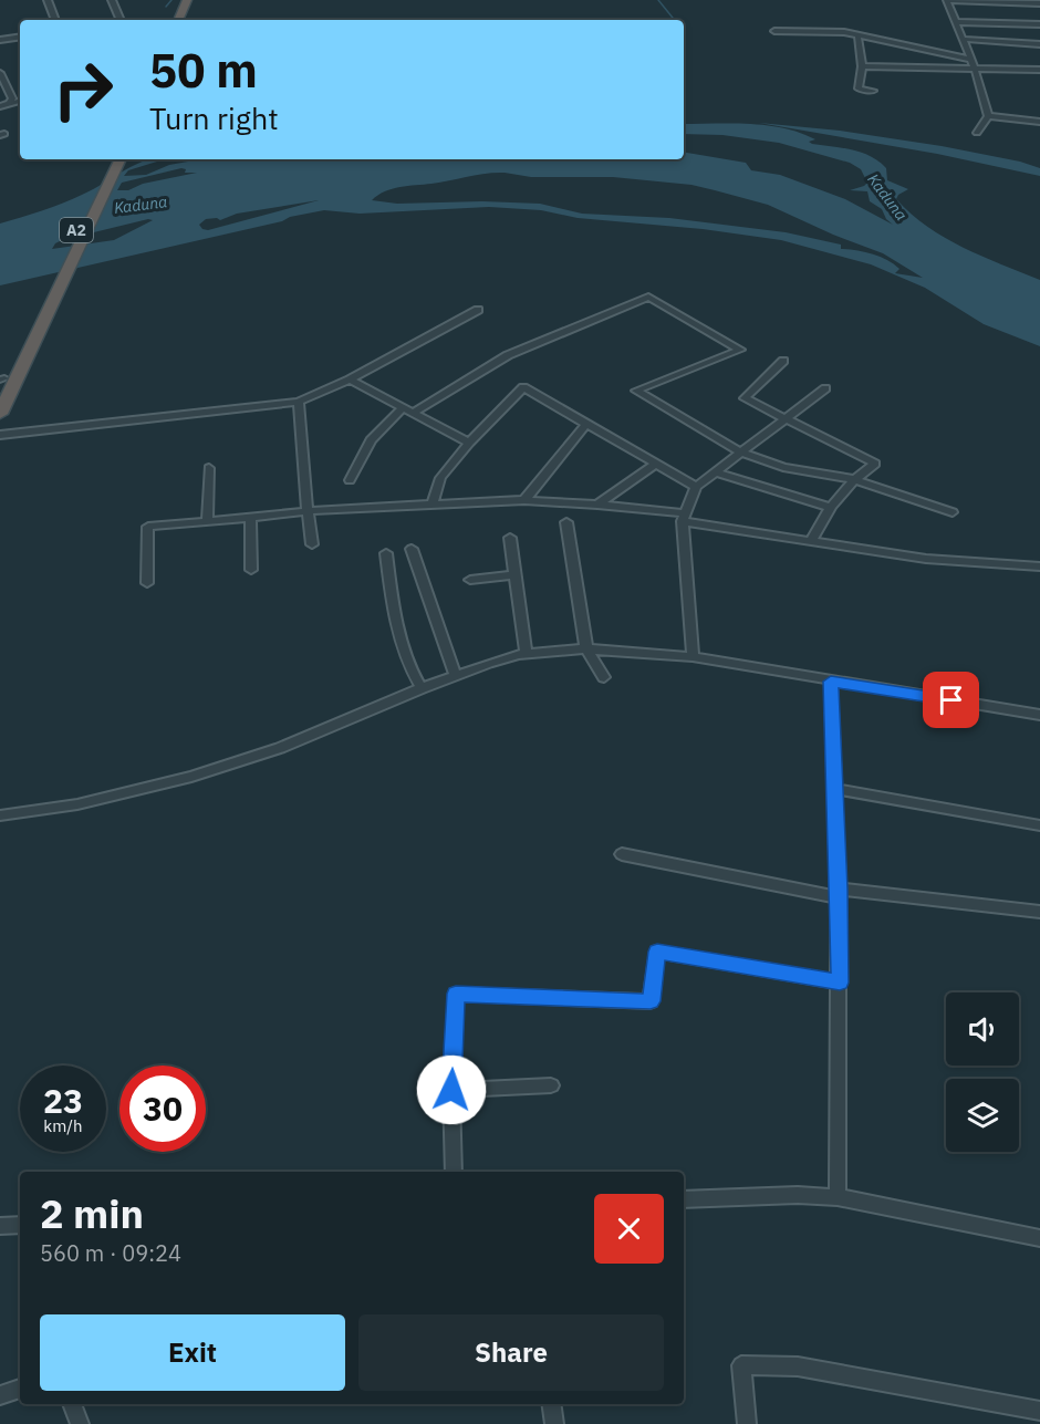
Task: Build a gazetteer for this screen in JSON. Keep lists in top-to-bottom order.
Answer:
{
  "streets": {
    "highway": ["A2"]
  },
  "water": ["Kaduna"],
  "page": {
    "turn": ["50 m", "Turn right"],
    "speed": "23 km/h",
    "limit": "30",
    "heading": ["2 min", "560 m · 09:24"],
    "buttons": ["Exit", "Share"]
  }
}
